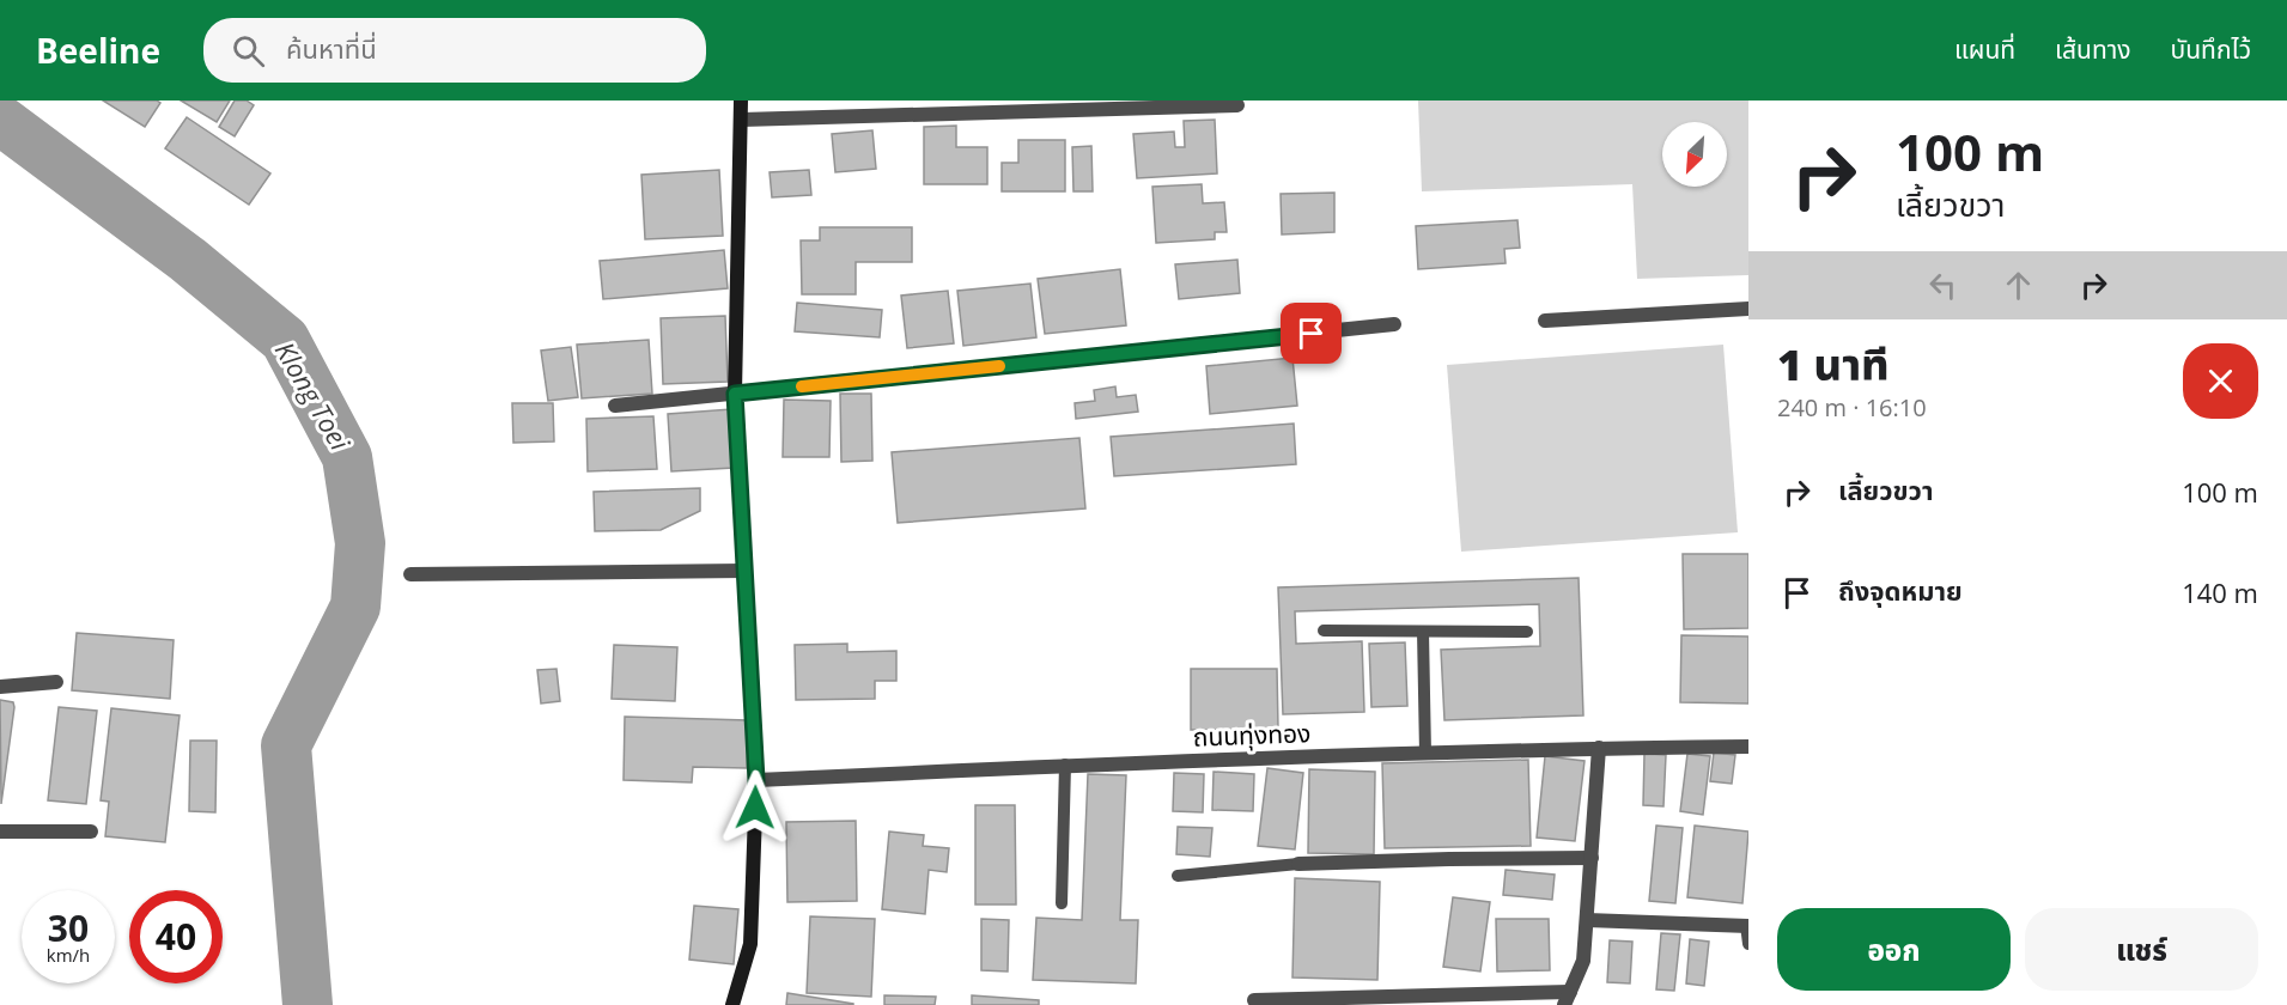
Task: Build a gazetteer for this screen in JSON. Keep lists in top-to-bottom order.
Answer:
{
  "streets": {
    "street": ["ถนนทุ่งทอง"]
  },
  "water": ["Klong Toei"],
  "north": "bottom left",
  "page": {
    "header": "Beeline",
    "search": "ค้นหาที่นี่",
    "nav": ["แผนที่", "เส้นทาง", "บันทึกไว้"],
    "turn": ["100 m", "เลี้ยวขวา"],
    "heading": ["1 นาที", "240 m · 16:10"],
    "list": [
      {
        "name": "เลี้ยวขวา",
        "value": "100 m"
      },
      {
        "name": "ถึงจุดหมาย",
        "value": "140 m"
      }
    ],
    "speed": "30 km/h",
    "limit": "40",
    "buttons": ["ออก", "แชร์"]
  }
}
